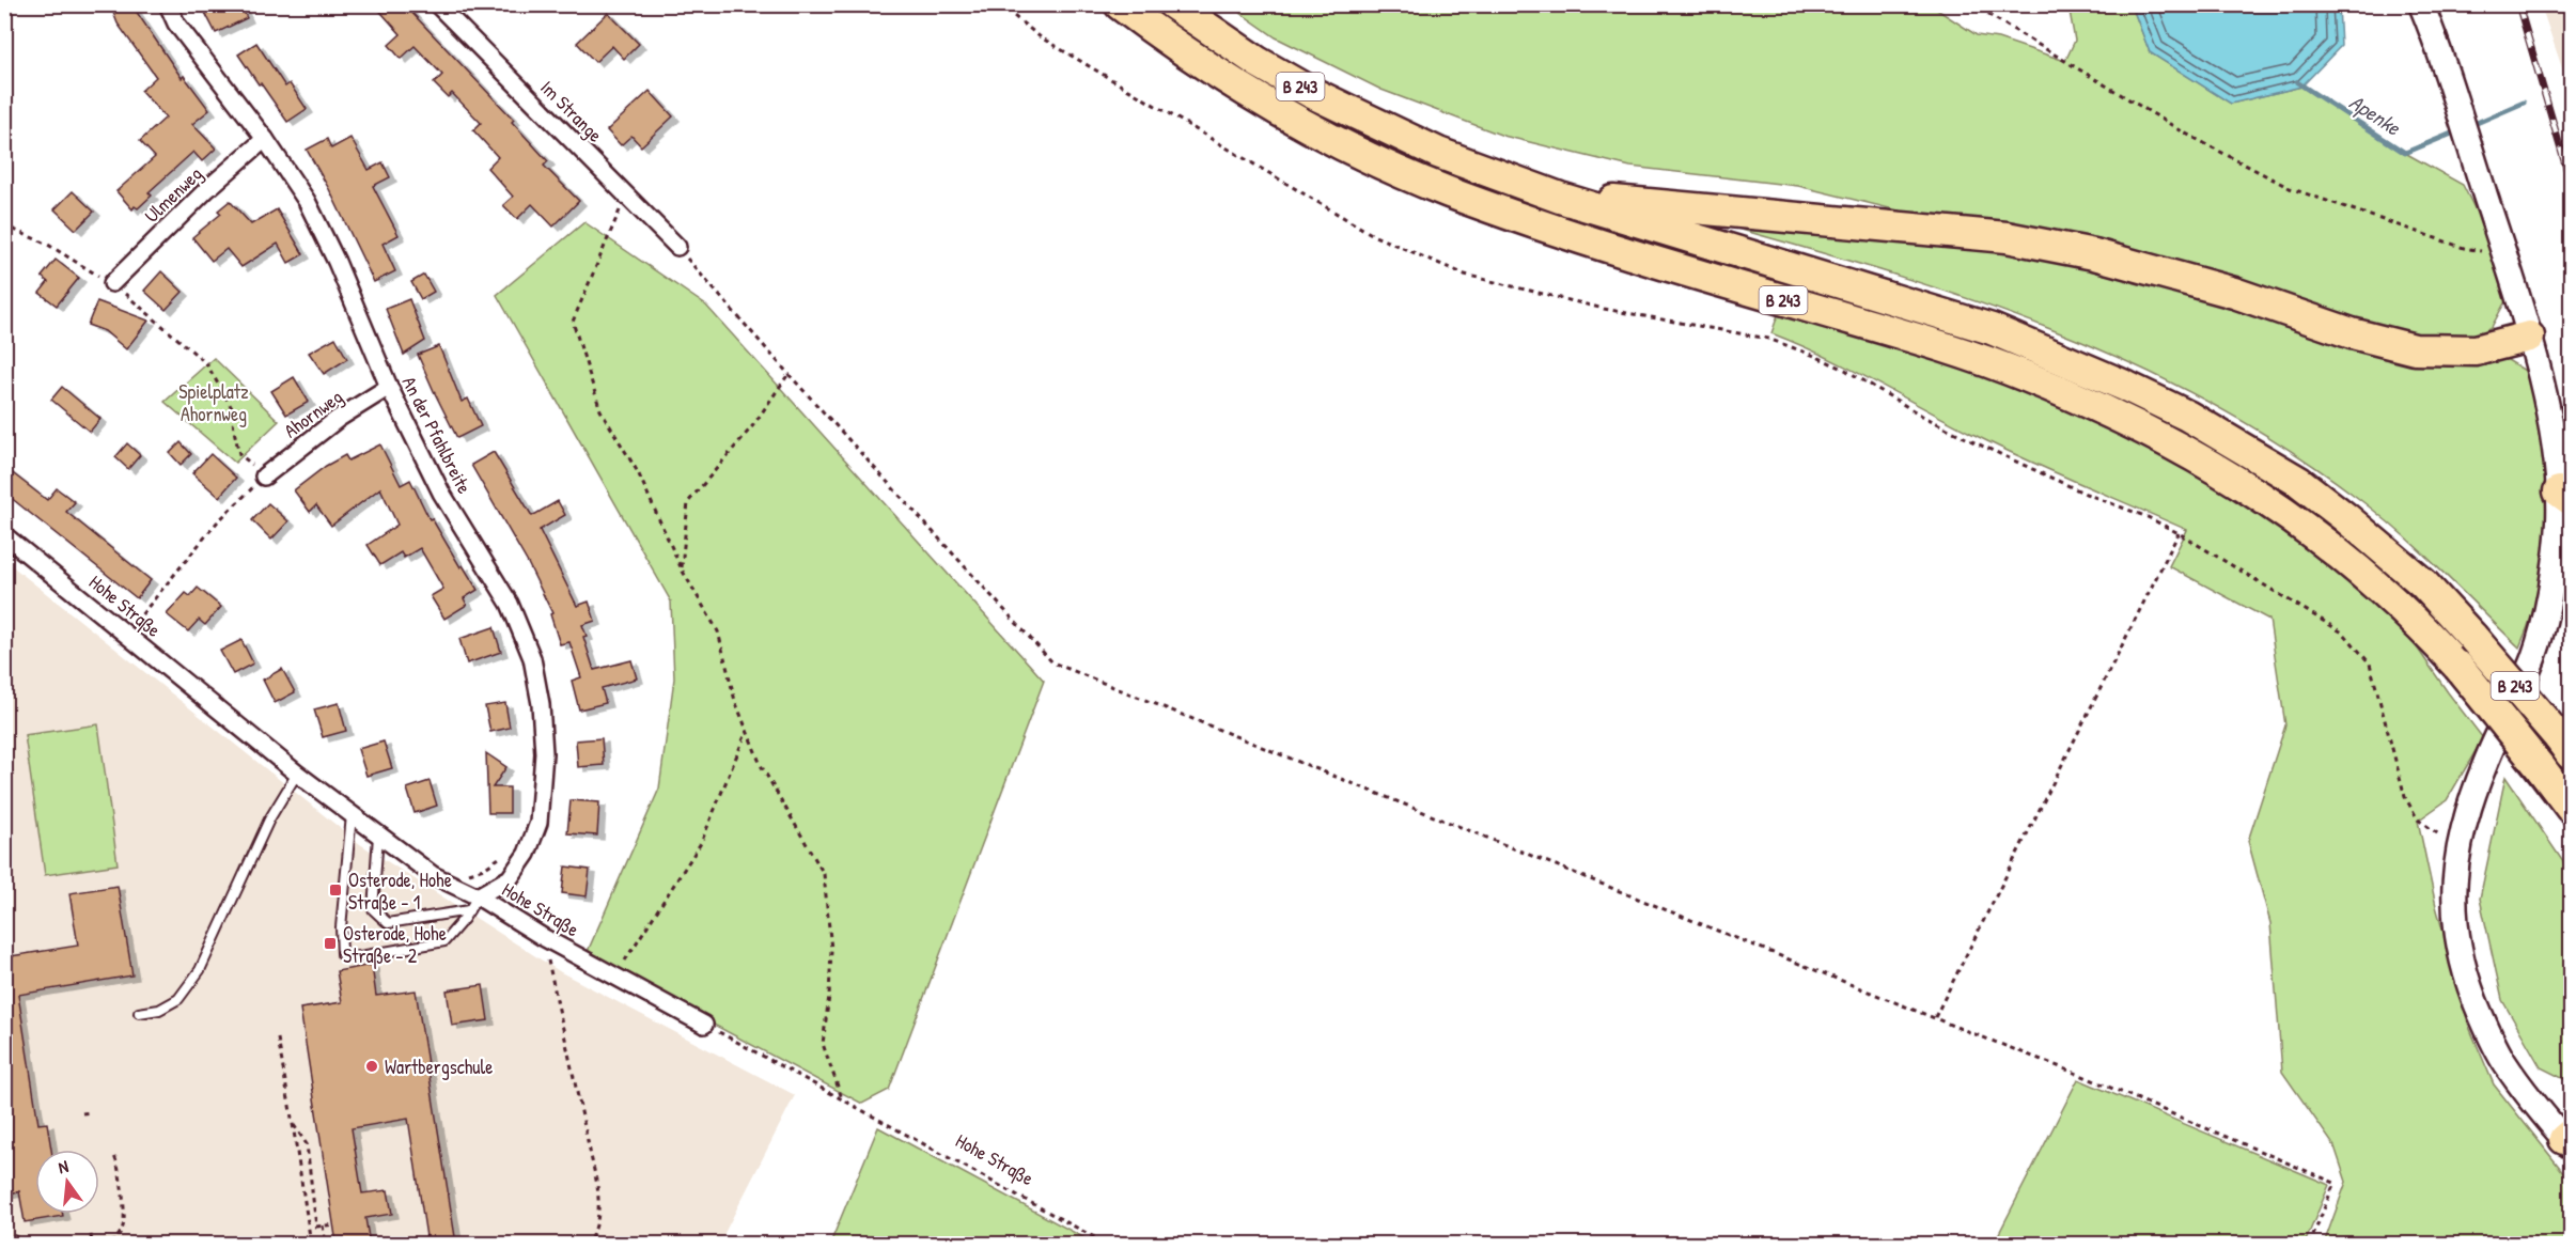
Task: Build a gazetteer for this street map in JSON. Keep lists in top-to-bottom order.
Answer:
{
  "streets": {
    "highway": ["B 243"],
    "street": [
      "Im Strange",
      "Ulmenweg",
      "Ahornweg",
      "An der Pfahlbreite",
      "Hohe Straße"
    ]
  },
  "crossings": [
    ["Ulmenweg", "An der Pfahlbreite"],
    ["Ahornweg", "An der Pfahlbreite"],
    ["An der Pfahlbreite", "Hohe Straße"]
  ],
  "water": ["Apenke"],
  "parks": ["Spielplatz Ahornweg"],
  "places": {
    "transit": ["Osterode, Hohe Straße - 1", "Osterode, Hohe Straße - 2"],
    "other": ["Wartbergschule"]
  },
  "north": "top"
}
